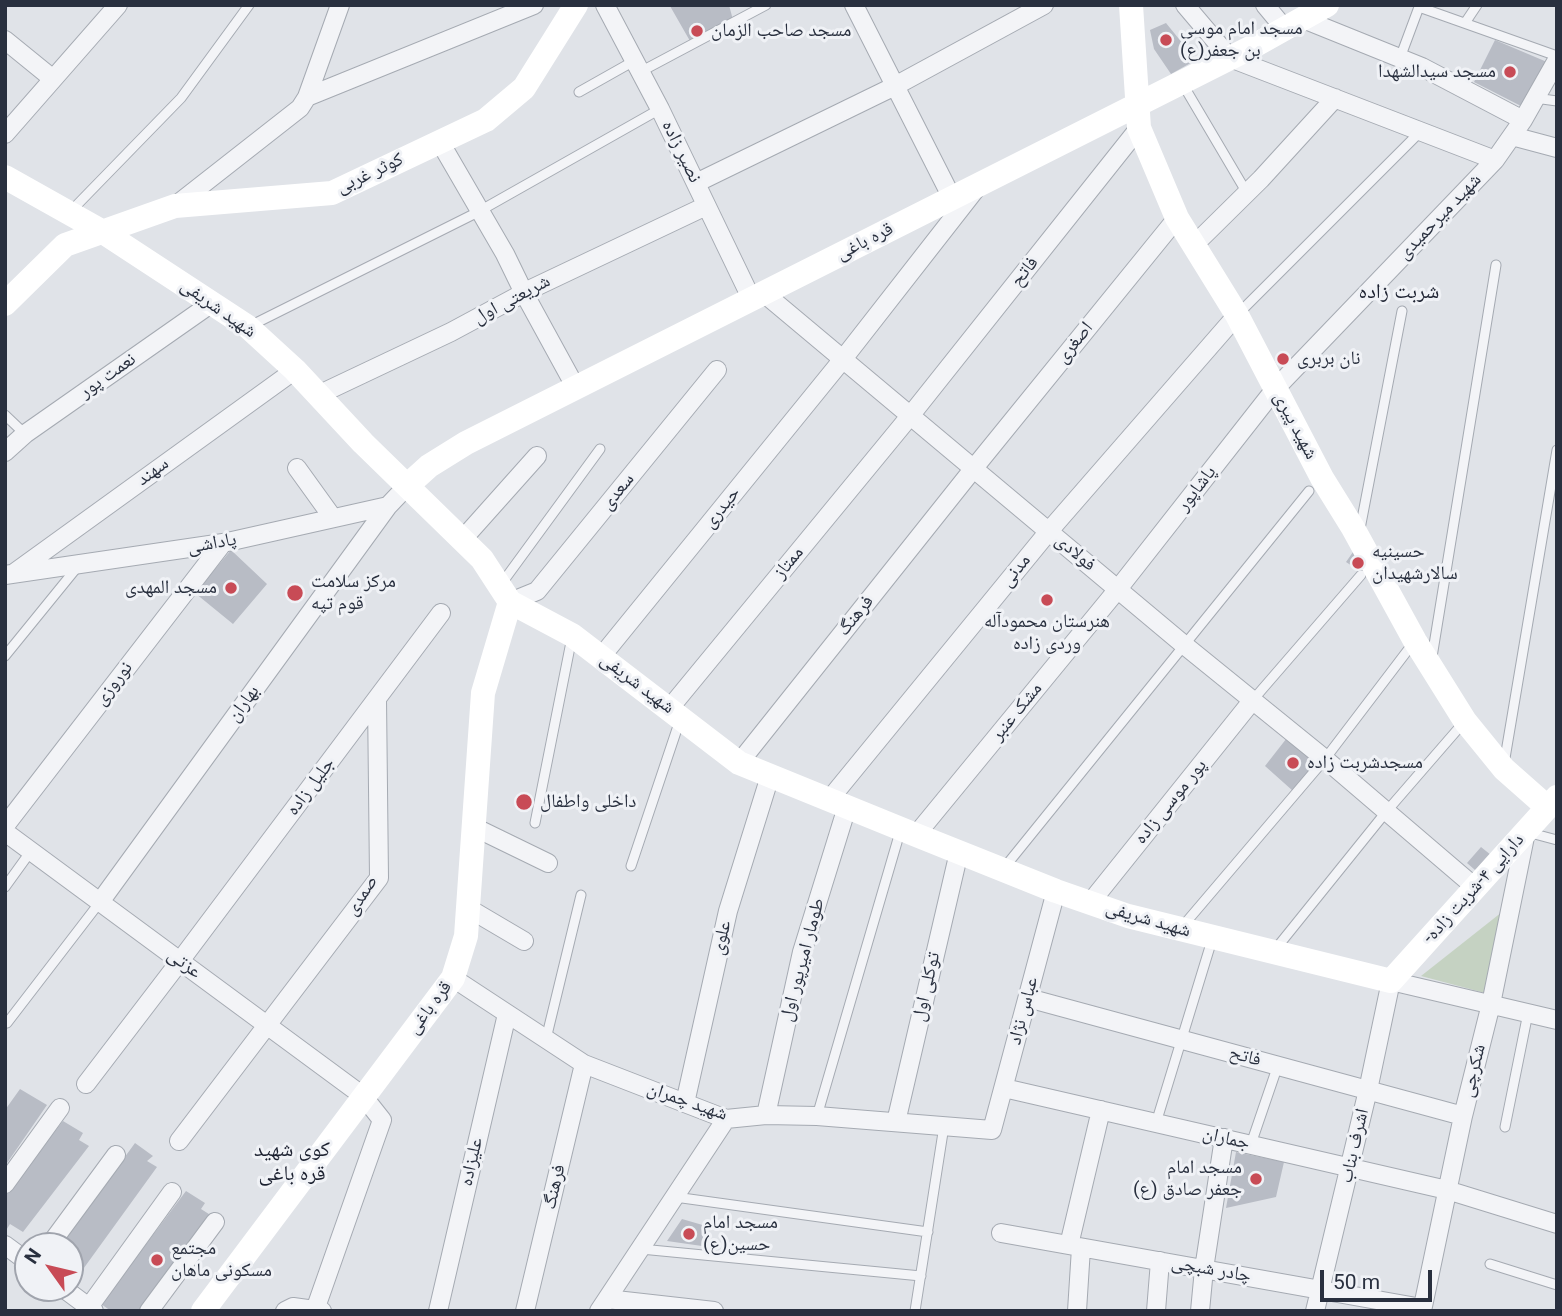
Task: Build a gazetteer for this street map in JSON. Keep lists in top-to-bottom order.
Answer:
{
  "streets": {
    "street": [
      "نصیر زاده",
      "کوثر غربی",
      "شهید میرحمیدی",
      "قره باغی",
      "فاتح",
      "شریعتی اول",
      "شهید شریفى",
      "اصغری",
      "نعمت پور",
      "شهید پیری",
      "سهند",
      "پاشاپور",
      "سعدی",
      "حیدری",
      "پاداشی",
      "فولادی",
      "ممتاز",
      "مدنی",
      "فرهنگ",
      "نوروزی",
      "بهاران",
      "مشک عنبر",
      "جلیل زاده",
      "پور موسی زاده",
      "-دارایی ۴-شربت زاده",
      "صمدی",
      "علوی",
      "طومار امیرپور اول",
      "عزتی",
      "توکلی اول",
      "عباس نژاد",
      "شکرچی",
      "شهید چمران",
      "جماران",
      "اشرف بناب",
      "علیزاده",
      "چادر شبچی"
    ]
  },
  "crossings": [
    ["نصیر زاده", "قره باغی"],
    ["نصیر زاده", "شریعتی اول"],
    ["نصیر زاده", "فولادی"],
    ["کوثر غربی", "شهید شریفى"],
    ["شهید میرحمیدی", "شهید پیری"],
    ["شهید میرحمیدی", "پاشاپور"],
    ["قره باغی", "شهید شریفى"],
    ["قره باغی", "شهید پیری"],
    ["قره باغی", "سعدی"],
    ["قره باغی", "حیدری"],
    ["قره باغی", "فولادی"],
    ["قره باغی", "عزتی"],
    ["قره باغی", "شهید چمران"],
    ["فاتح", "شهید پیری"],
    ["فاتح", "فولادی"],
    ["فاتح", "ممتاز"],
    ["فاتح", "عباس نژاد"],
    ["فاتح", "شکرچی"],
    ["فاتح", "اشرف بناب"],
    ["شریعتی اول", "شهید شریفى"],
    ["شهید شریفى", "نعمت پور"],
    ["شهید شریفى", "سهند"],
    ["شهید شریفى", "سعدی"],
    ["شهید شریفى", "حیدری"],
    ["شهید شریفى", "ممتاز"],
    ["شهید شریفى", "مدنی"],
    ["شهید شریفى", "فرهنگ"],
    ["شهید شریفى", "مشک عنبر"],
    ["شهید شریفى", "پور موسی زاده"],
    ["شهید شریفى", "-دارایی ۴-شربت زاده"],
    ["شهید شریفى", "علوی"],
    ["شهید شریفى", "طومار امیرپور اول"],
    ["شهید شریفى", "توکلی اول"],
    ["شهید شریفى", "عباس نژاد"],
    ["شهید شریفى", "اشرف بناب"],
    ["اصغری", "شهید پیری"],
    ["اصغری", "فولادی"],
    ["اصغری", "فرهنگ"],
    ["شهید پیری", "پاشاپور"],
    ["شهید پیری", "مدنی"],
    ["شهید پیری", "-دارایی ۴-شربت زاده"],
    ["سهند", "پاداشی"],
    ["پاشاپور", "فولادی"],
    ["پاشاپور", "مشک عنبر"],
    ["حیدری", "فولادی"],
    ["پاداشی", "نوروزی"],
    ["پاداشی", "بهاران"],
    ["فولادی", "ممتاز"],
    ["فولادی", "مدنی"],
    ["فولادی", "فرهنگ"],
    ["فولادی", "مشک عنبر"],
    ["فولادی", "پور موسی زاده"],
    ["فولادی", "-دارایی ۴-شربت زاده"],
    ["مدنی", "طومار امیرپور اول"],
    ["فرهنگ", "شهید چمران"],
    ["بهاران", "عزتی"],
    ["جلیل زاده", "صمدی"],
    ["جلیل زاده", "عزتی"],
    ["-دارایی ۴-شربت زاده", "شکرچی"],
    ["-دارایی ۴-شربت زاده", "اشرف بناب"],
    ["صمدی", "عزتی"],
    ["علوی", "شهید چمران"],
    ["طومار امیرپور اول", "شهید چمران"],
    ["توکلی اول", "شهید چمران"],
    ["عباس نژاد", "شهید چمران"],
    ["عباس نژاد", "جماران"],
    ["شکرچی", "جماران"],
    ["شکرچی", "چادر شبچی"],
    ["شهید چمران", "علیزاده"],
    ["جماران", "اشرف بناب"],
    ["اشرف بناب", "چادر شبچی"]
  ],
  "districts": ["شربت زاده", "کوی شهید قره باغی"],
  "places": [
    "مسجد صاحب الزمان",
    "مسجد امام موسی بن جعفر(ع)",
    "مسجد سیدالشهدا",
    "نان بربری",
    "حسینیه سالارشهیدان",
    "مسجد المهدی",
    "مرکز سلامت قوم تپه",
    "هنرستان محمودآله وردی زاده",
    "مسجدشربت زاده",
    "داخلی واطفال",
    "مسجد امام جعفر صادق (ع)",
    "مسجد امام حسین(ع)",
    "مجتمع مسکونی ماهان"
  ],
  "scale_bar": "50 m",
  "north": "top left"
}
